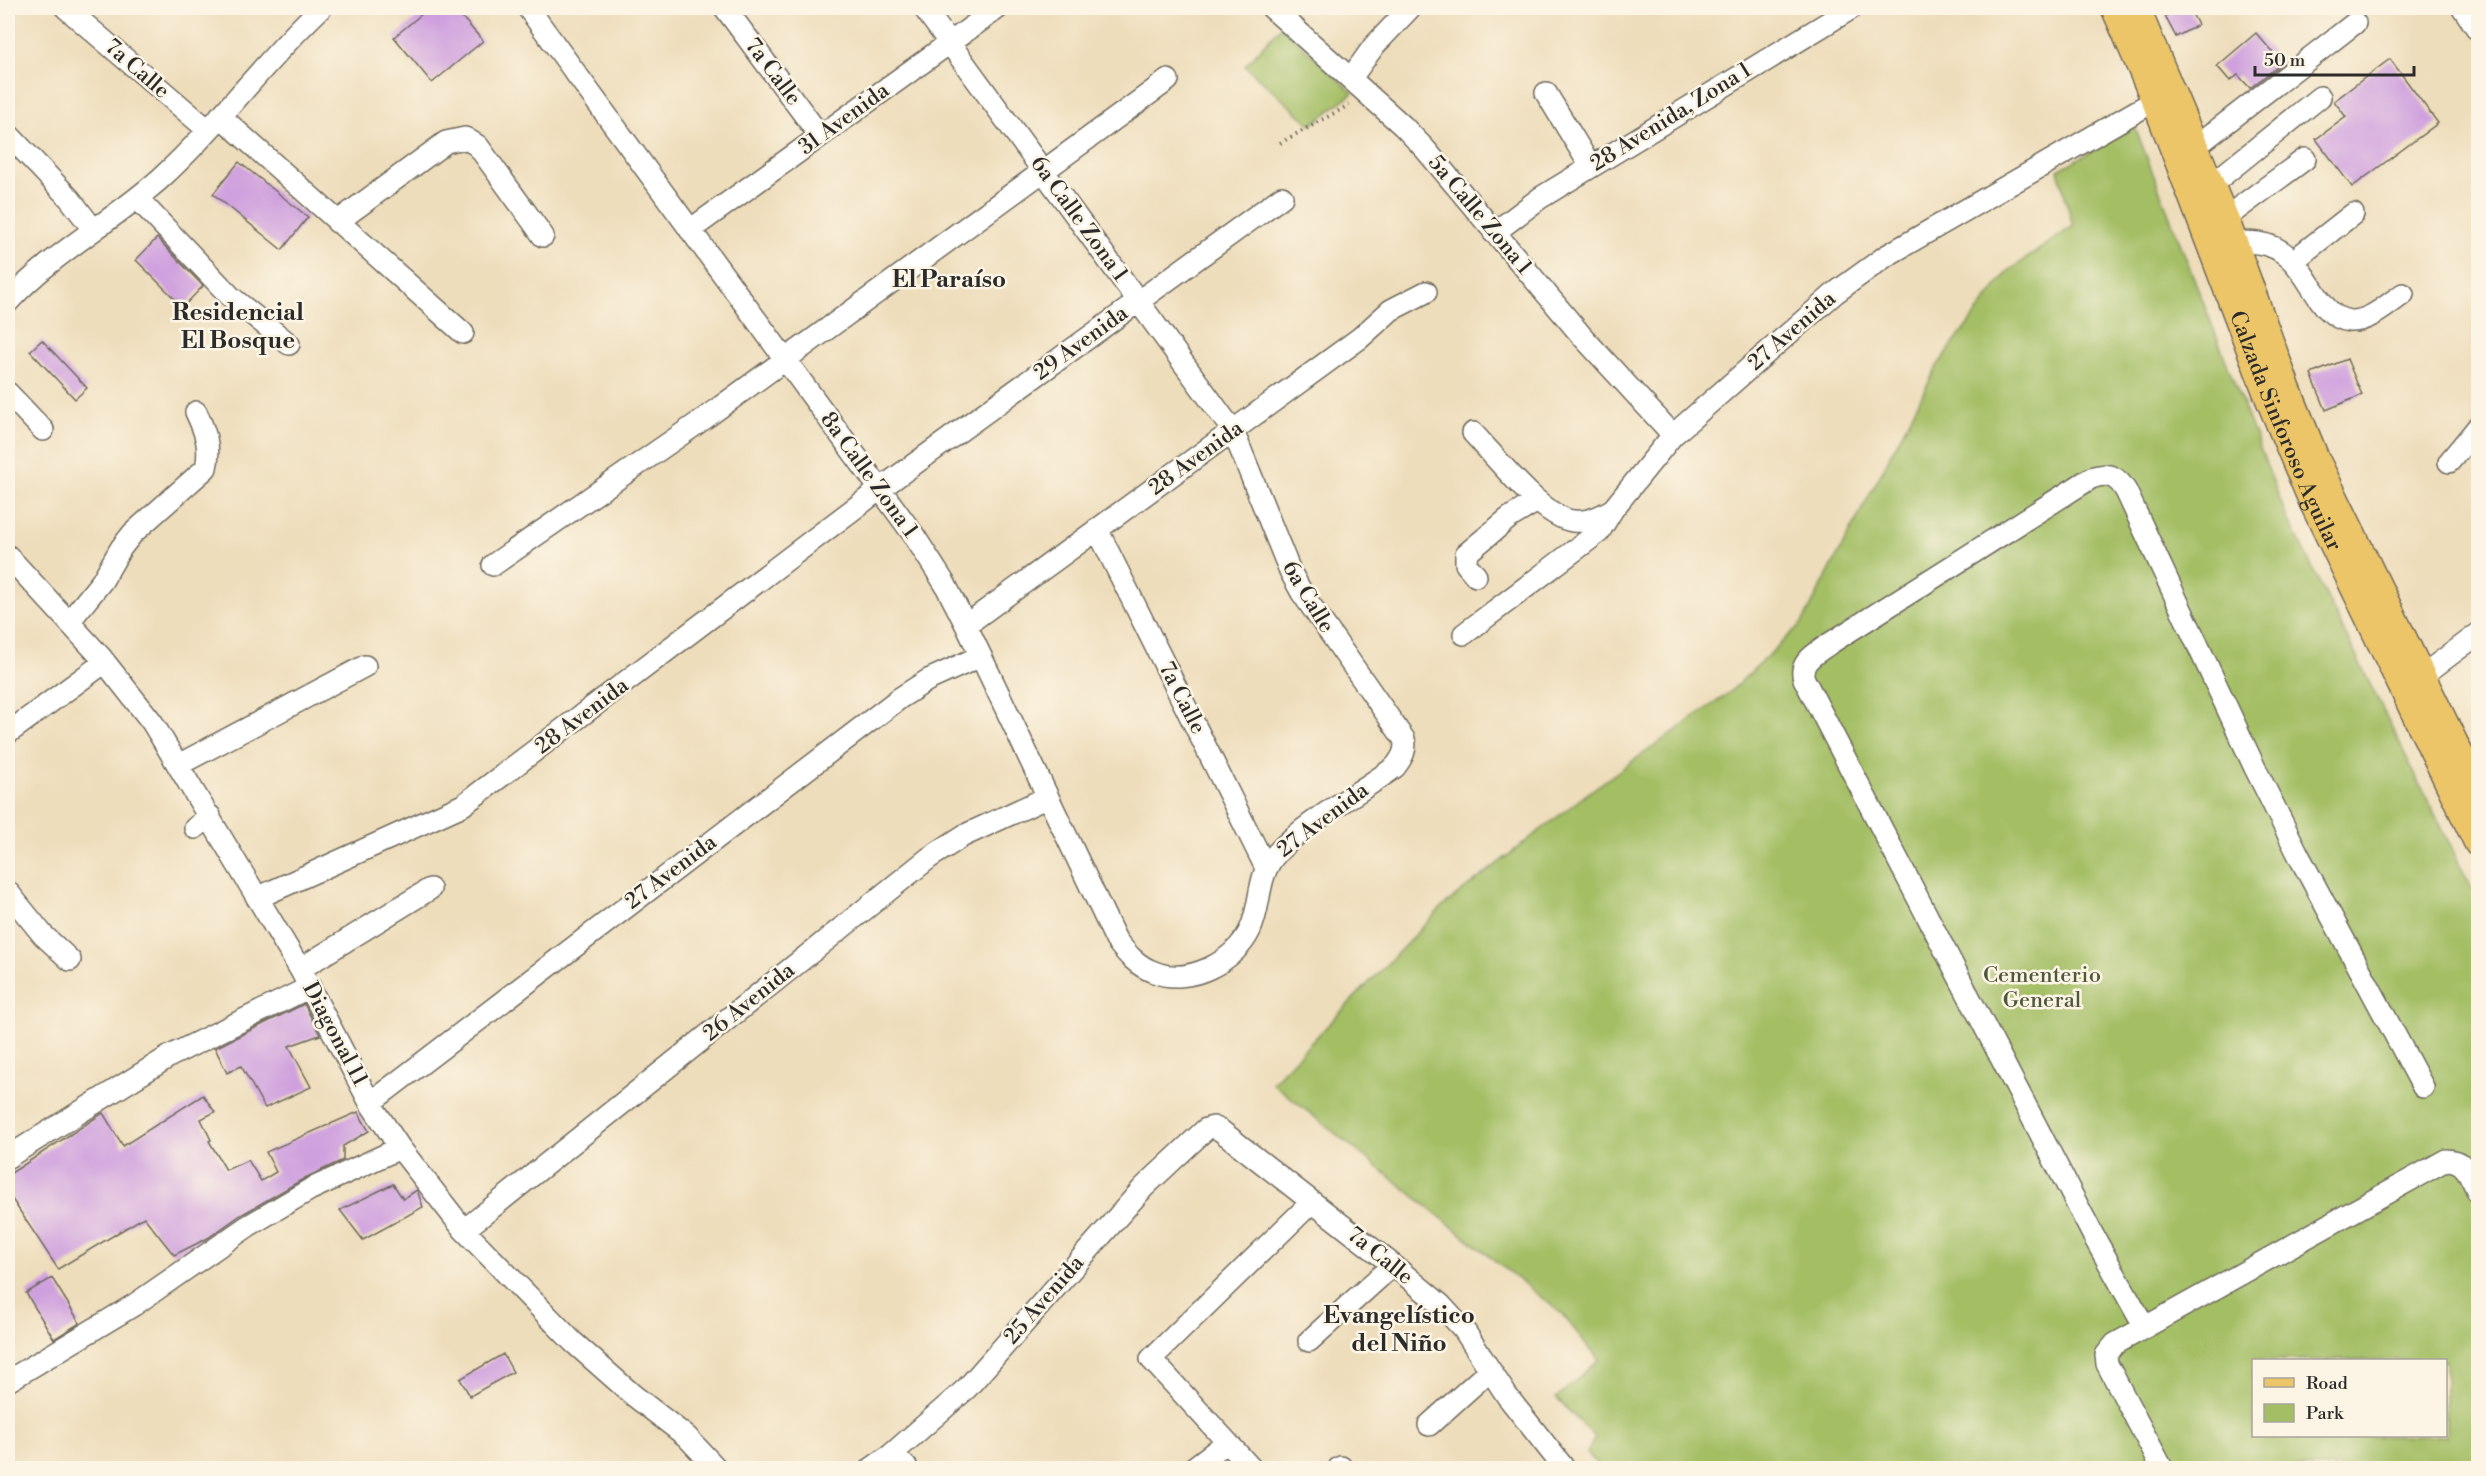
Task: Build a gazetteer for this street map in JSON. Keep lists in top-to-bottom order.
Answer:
{
  "streets": {
    "main road": ["Calzada Sinforoso Aguilar"],
    "street": [
      "7a Calle",
      "28 Avenida, Zona 1",
      "31 Avenida",
      "5a Calle Zona 1",
      "6a Calle Zona 1",
      "27 Avenida",
      "29 Avenida",
      "28 Avenida",
      "8a Calle Zona 1",
      "6a Calle",
      "26 Avenida",
      "Diagonal 11",
      "25 Avenida"
    ]
  },
  "crossings": [
    ["7a Calle", "31 Avenida"],
    ["7a Calle", "27 Avenida"],
    ["7a Calle", "28 Avenida"],
    ["7a Calle", "25 Avenida"],
    ["28 Avenida, Zona 1", "5a Calle Zona 1"],
    ["31 Avenida", "6a Calle Zona 1"],
    ["31 Avenida", "8a Calle Zona 1"],
    ["5a Calle Zona 1", "27 Avenida"],
    ["6a Calle Zona 1", "29 Avenida"],
    ["6a Calle Zona 1", "28 Avenida"],
    ["6a Calle Zona 1", "6a Calle"],
    ["27 Avenida", "Calzada Sinforoso Aguilar"],
    ["27 Avenida", "8a Calle Zona 1"],
    ["27 Avenida", "6a Calle"],
    ["27 Avenida", "Diagonal 11"],
    ["29 Avenida", "28 Avenida"],
    ["29 Avenida", "8a Calle Zona 1"],
    ["28 Avenida", "8a Calle Zona 1"],
    ["28 Avenida", "6a Calle"],
    ["28 Avenida", "Diagonal 11"],
    ["8a Calle Zona 1", "26 Avenida"],
    ["26 Avenida", "Diagonal 11"]
  ],
  "districts": ["El Paraíso", "Residencial El Bosque", "Evangelístico del Niño"],
  "parks": ["Cementerio General"],
  "legend": ["Road", "Park"],
  "scale_bar": "50 m"
}
